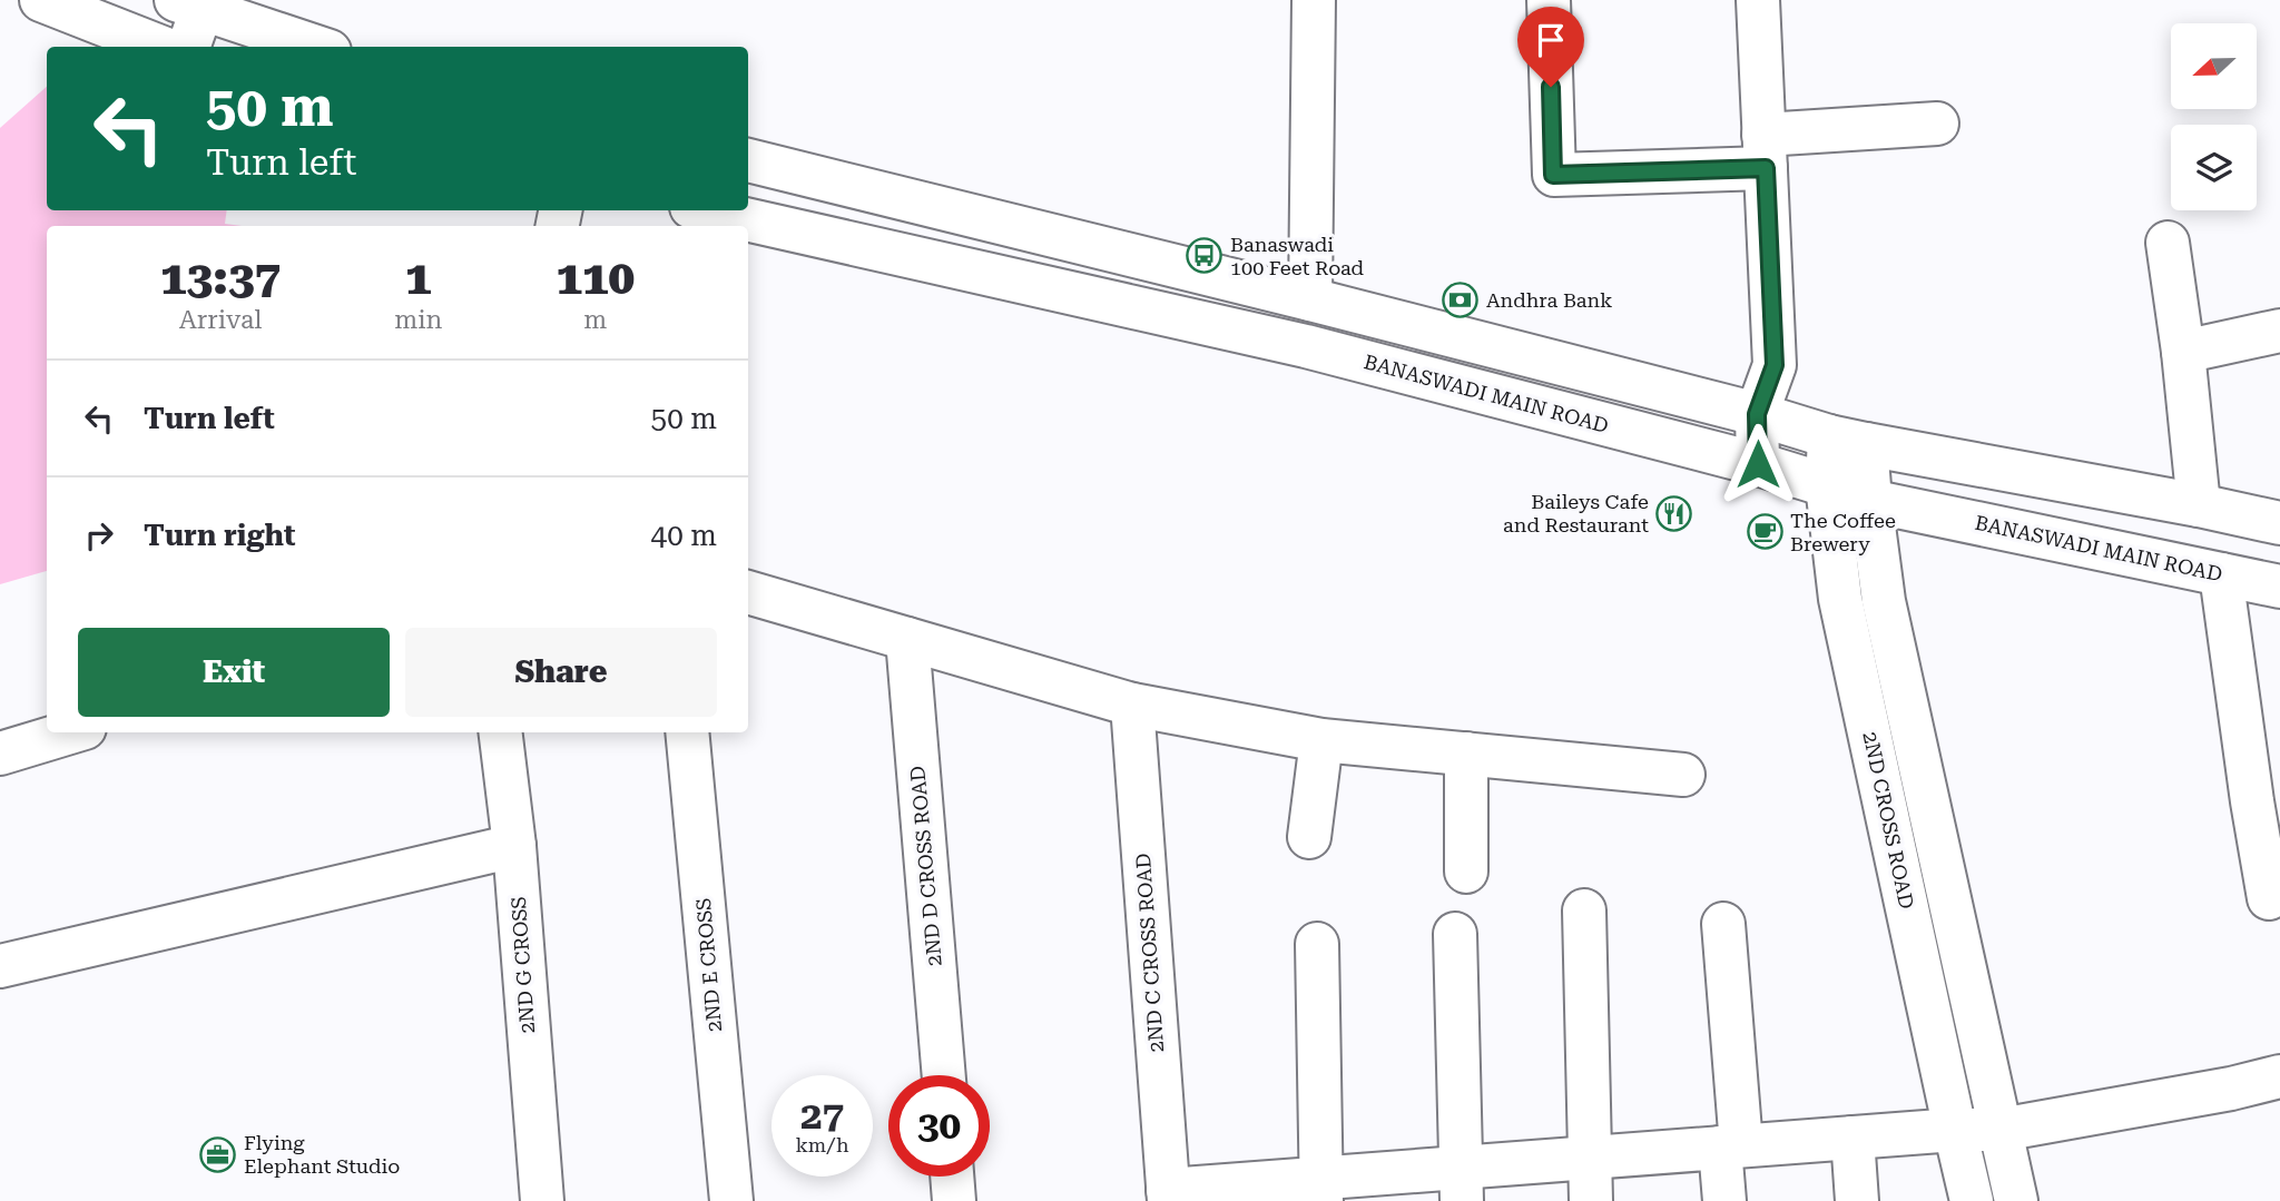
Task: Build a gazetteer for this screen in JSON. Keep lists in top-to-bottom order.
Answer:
{
  "streets": {
    "street": [
      "BANASWADI MAIN ROAD",
      "2ND CROSS ROAD",
      "2ND D CROSS ROAD",
      "2ND C CROSS ROAD",
      "2ND G CROSS",
      "2ND E CROSS"
    ]
  },
  "crossings": [
    ["BANASWADI MAIN ROAD", "2ND CROSS ROAD"]
  ],
  "places": {
    "bus stop": ["Banaswadi 100 Feet Road"],
    "bank": ["Andhra Bank"],
    "restaurant": ["Baileys Cafe and Restaurant"],
    "cafe": ["The Coffee Brewery"],
    "office": ["Flying Elephant Studio"]
  },
  "north": "left",
  "page": {
    "turn": ["50 m", "Turn left"],
    "eta": [
      "13:37",
      "Arrival",
      "1",
      "min",
      "110",
      "m"
    ],
    "list": [
      {
        "name": "Turn left",
        "value": "50 m"
      },
      {
        "name": "Turn right",
        "value": "40 m"
      }
    ],
    "buttons": ["Exit", "Share"],
    "speed": "27 km/h",
    "limit": "30"
  }
}
